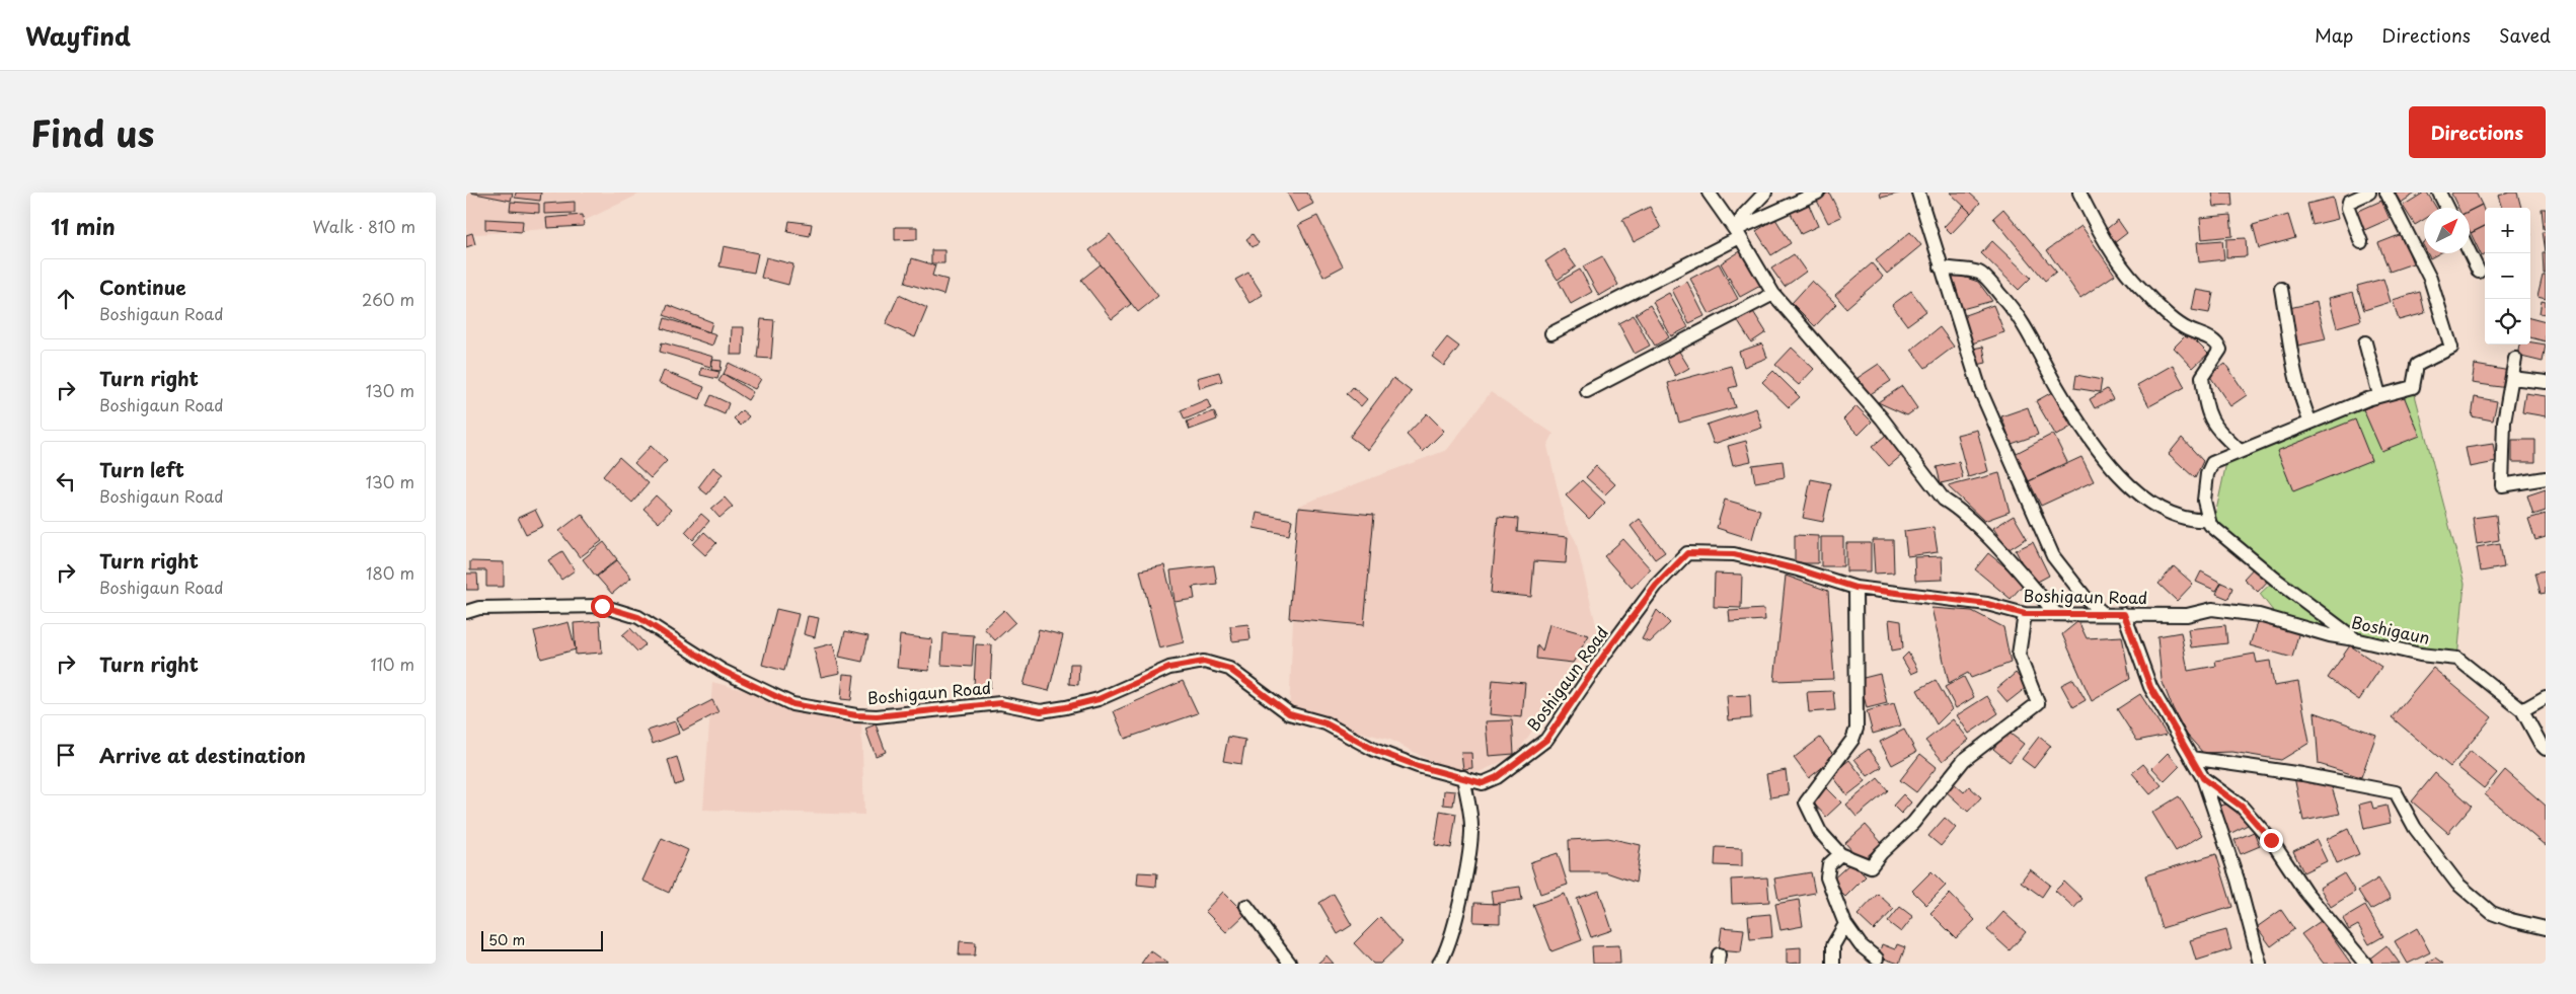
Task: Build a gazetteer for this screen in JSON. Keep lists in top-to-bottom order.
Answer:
{
  "streets": {
    "street": ["Boshigaun Road", "Boshigaun"]
  },
  "crossings": [
    ["Boshigaun Road", "Boshigaun"]
  ],
  "scale_bar": "50 m",
  "north": "top right",
  "page": {
    "header": "Wayfind",
    "nav": ["Map", "Directions", "Saved"],
    "title": "Find us",
    "buttons": "Directions",
    "heading": ["11 min", "Walk · 810 m"],
    "map_buttons": ["+", "−"],
    "list": [
      ["Continue", "Boshigaun Road", "260 m"],
      ["Turn right", "Boshigaun Road", "130 m"],
      ["Turn left", "Boshigaun Road", "130 m"],
      ["Turn right", "Boshigaun Road", "180 m"],
      ["Turn right", "110 m"],
      "Arrive at destination"
    ],
    "scale": "50 m"
  }
}
